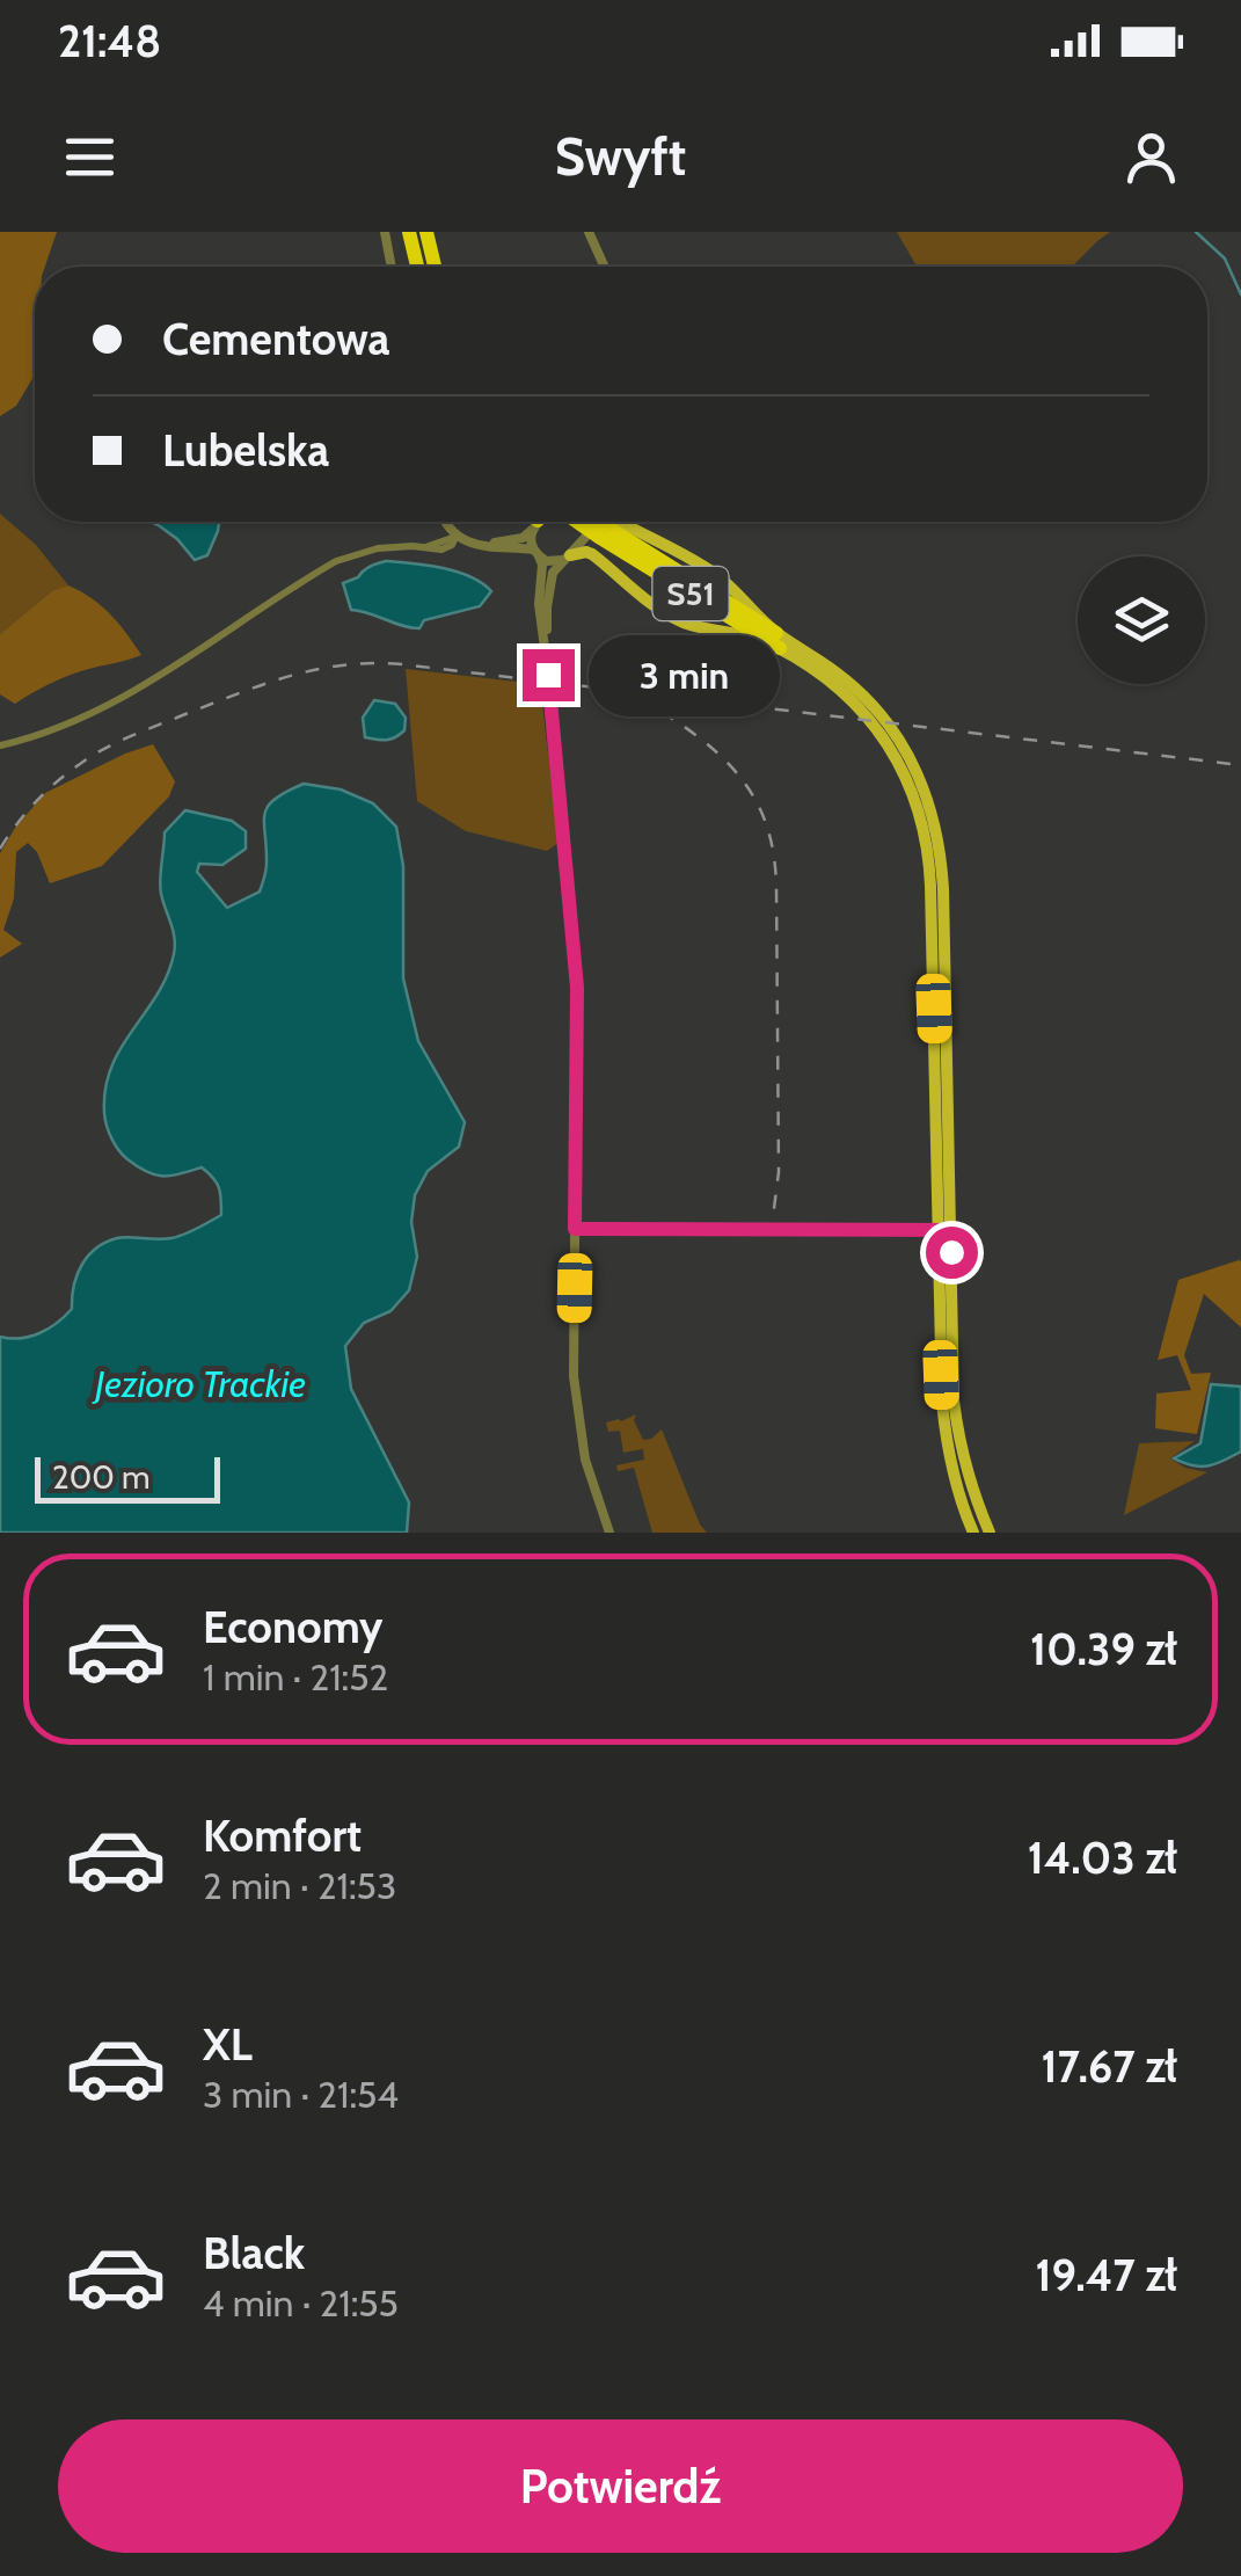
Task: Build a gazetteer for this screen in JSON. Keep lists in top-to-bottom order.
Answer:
{
  "streets": {
    "highway": ["S51"]
  },
  "water": ["Jezioro Trackie"],
  "scale_bar": "200 m",
  "page": {
    "status": "21:48",
    "header": "Swyft",
    "banner": ["Cementowa", "Lubelska"],
    "bubble": "3 min",
    "scale": "200 m",
    "list": [
      {
        "name": "Economy",
        "note": "1 min · 21:52",
        "value": "10.39 zł"
      },
      {
        "name": "Komfort",
        "note": "2 min · 21:53",
        "value": "14.03 zł"
      },
      {
        "name": "XL",
        "note": "3 min · 21:54",
        "value": "17.67 zł"
      },
      {
        "name": "Black",
        "note": "4 min · 21:55",
        "value": "19.47 zł"
      }
    ],
    "buttons": "Potwierdź"
  }
}
